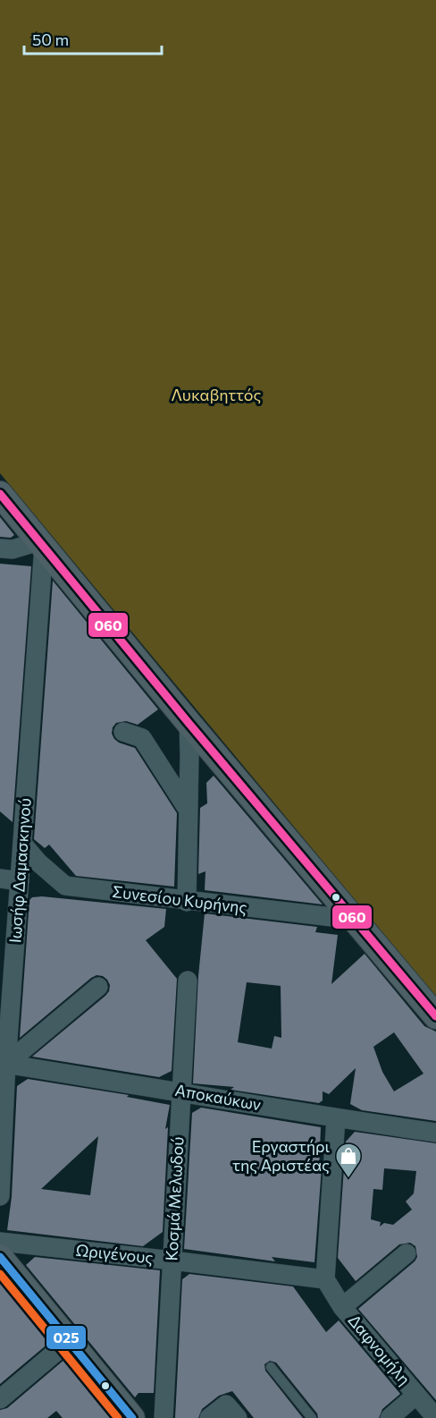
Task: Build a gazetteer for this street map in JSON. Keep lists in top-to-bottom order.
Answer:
{
  "streets": {
    "street": [
      "Ιωσήφ Δαμασκηνού",
      "Συνεσίου Κυρήνης",
      "Αποκαύκων",
      "Κοσμά Μελωδού",
      "Ωριγένους",
      "Δαφνομήλη"
    ]
  },
  "crossings": [
    ["Ιωσήφ Δαμασκηνού", "Συνεσίου Κυρήνης"],
    ["Ιωσήφ Δαμασκηνού", "Αποκαύκων"],
    ["Αποκαύκων", "Κοσμά Μελωδού"],
    ["Κοσμά Μελωδού", "Ωριγένους"],
    ["Ωριγένους", "Δαφνομήλη"]
  ],
  "parks": ["Λυκαβηττός"],
  "places": {
    "shop": ["Εργαστήρι της Αριστέας"]
  },
  "lines": ["transit line 060", "transit line 025"],
  "scale_bar": "50 m"
}
